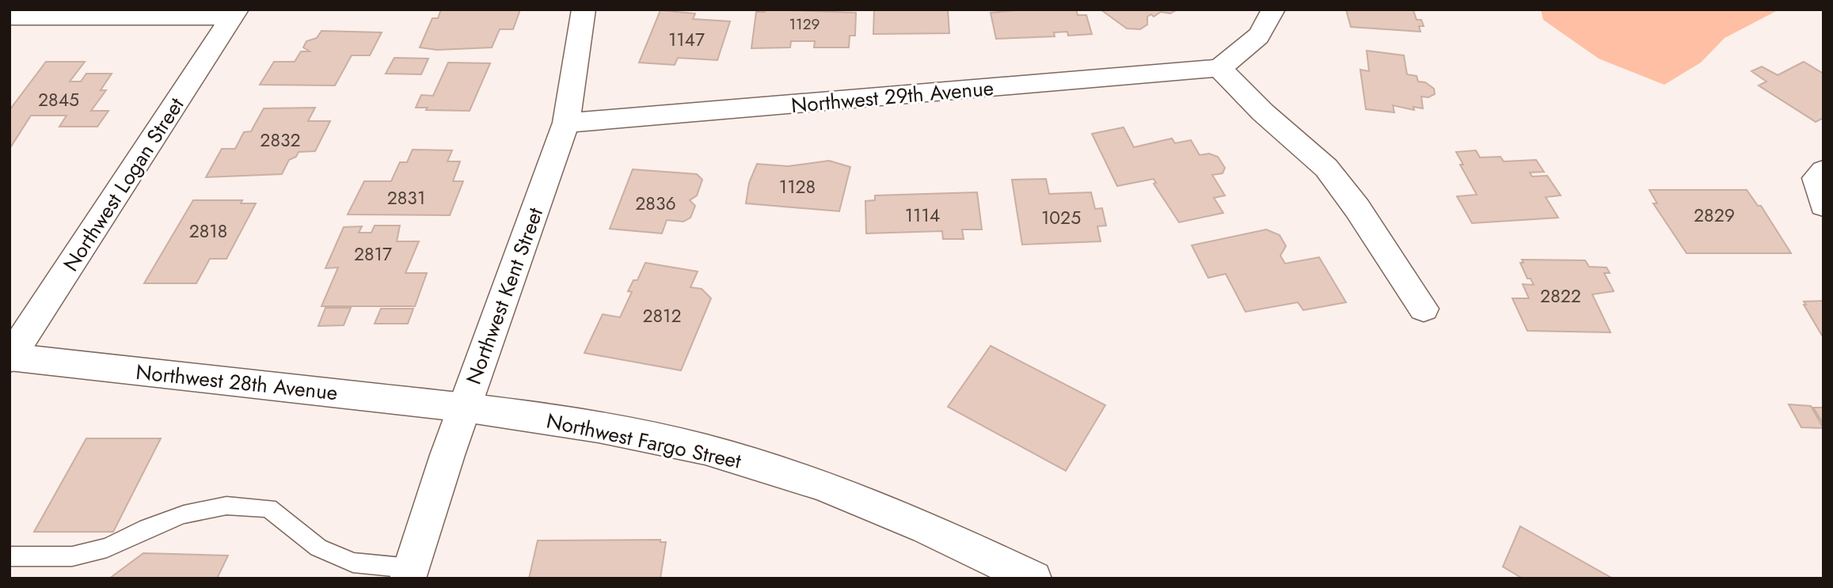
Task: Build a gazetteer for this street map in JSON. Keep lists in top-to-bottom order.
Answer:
{
  "streets": {
    "street": [
      "Northwest 29th Avenue",
      "Northwest Logan Street",
      "Northwest Kent Street",
      "Northwest 28th Avenue",
      "Northwest Fargo Street"
    ]
  },
  "crossings": [
    ["Northwest 29th Avenue", "Northwest Kent Street"],
    ["Northwest Logan Street", "Northwest 28th Avenue"],
    ["Northwest Kent Street", "Northwest 28th Avenue"],
    ["Northwest Kent Street", "Northwest Fargo Street"],
    ["Northwest 28th Avenue", "Northwest Fargo Street"]
  ],
  "house_numbers": [
    "1129",
    "1147",
    "2845",
    "2832",
    "1128",
    "2831",
    "2836",
    "1114",
    "2829",
    "1025",
    "2818",
    "2817",
    "2822",
    "2812"
  ]
}
